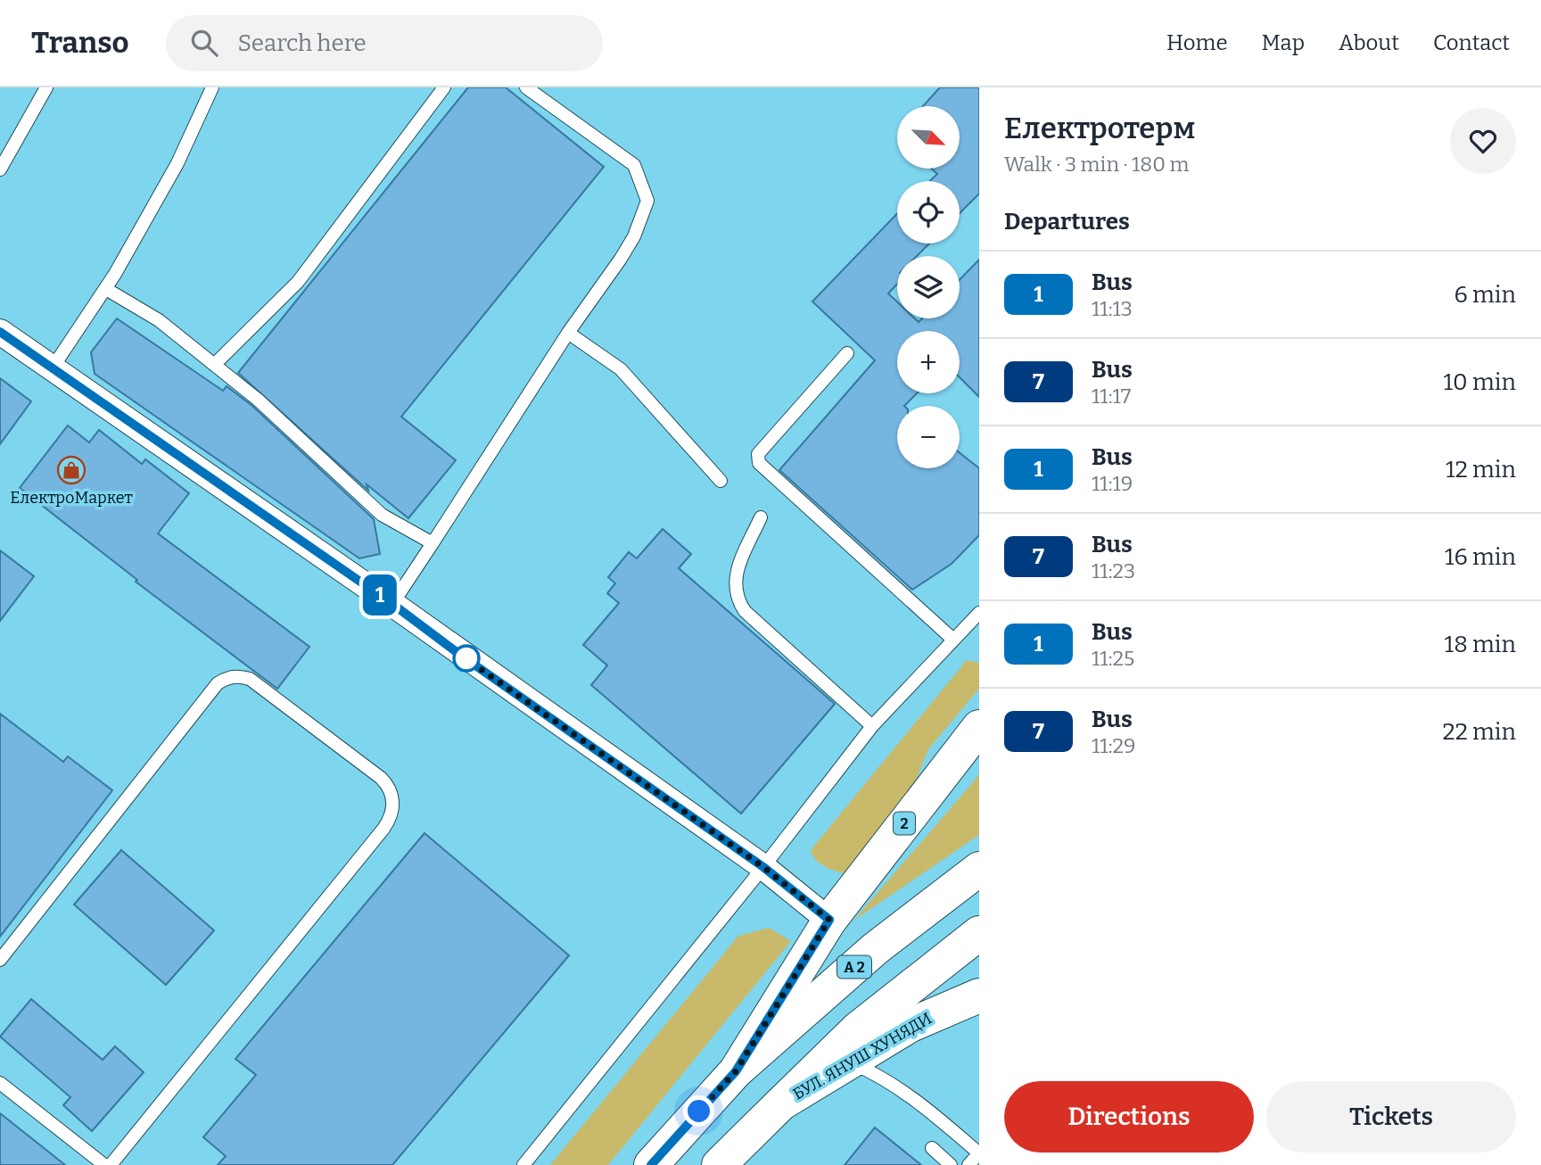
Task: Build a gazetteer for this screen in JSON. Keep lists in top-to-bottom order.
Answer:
{
  "streets": {
    "main road": ["2", "A 2", "БУЛ. ЯНУШ ХУНЯДИ"]
  },
  "crossings": [
    ["2", "A 2"]
  ],
  "places": {
    "shop": ["ЕлектроМаркет"]
  },
  "lines": ["bus line 1"],
  "north": "bottom right",
  "page": {
    "header": "Transo",
    "search": "Search here",
    "nav": [
      "Home",
      "Map",
      "About",
      "Contact"
    ],
    "on_map": "1",
    "heading": [
      ["Електротерм", "Walk · 3 min · 180 m"],
      "Departures"
    ],
    "map_buttons": ["+", "−"],
    "list": [
      {
        "mark": "1",
        "name": "Bus",
        "note": "11:13",
        "value": "6 min"
      },
      {
        "mark": "7",
        "name": "Bus",
        "note": "11:17",
        "value": "10 min"
      },
      {
        "mark": "1",
        "name": "Bus",
        "note": "11:19",
        "value": "12 min"
      },
      {
        "mark": "7",
        "name": "Bus",
        "note": "11:23",
        "value": "16 min"
      },
      {
        "mark": "1",
        "name": "Bus",
        "note": "11:25",
        "value": "18 min"
      },
      {
        "mark": "7",
        "name": "Bus",
        "note": "11:29",
        "value": "22 min"
      }
    ],
    "buttons": ["Directions", "Tickets"]
  }
}
